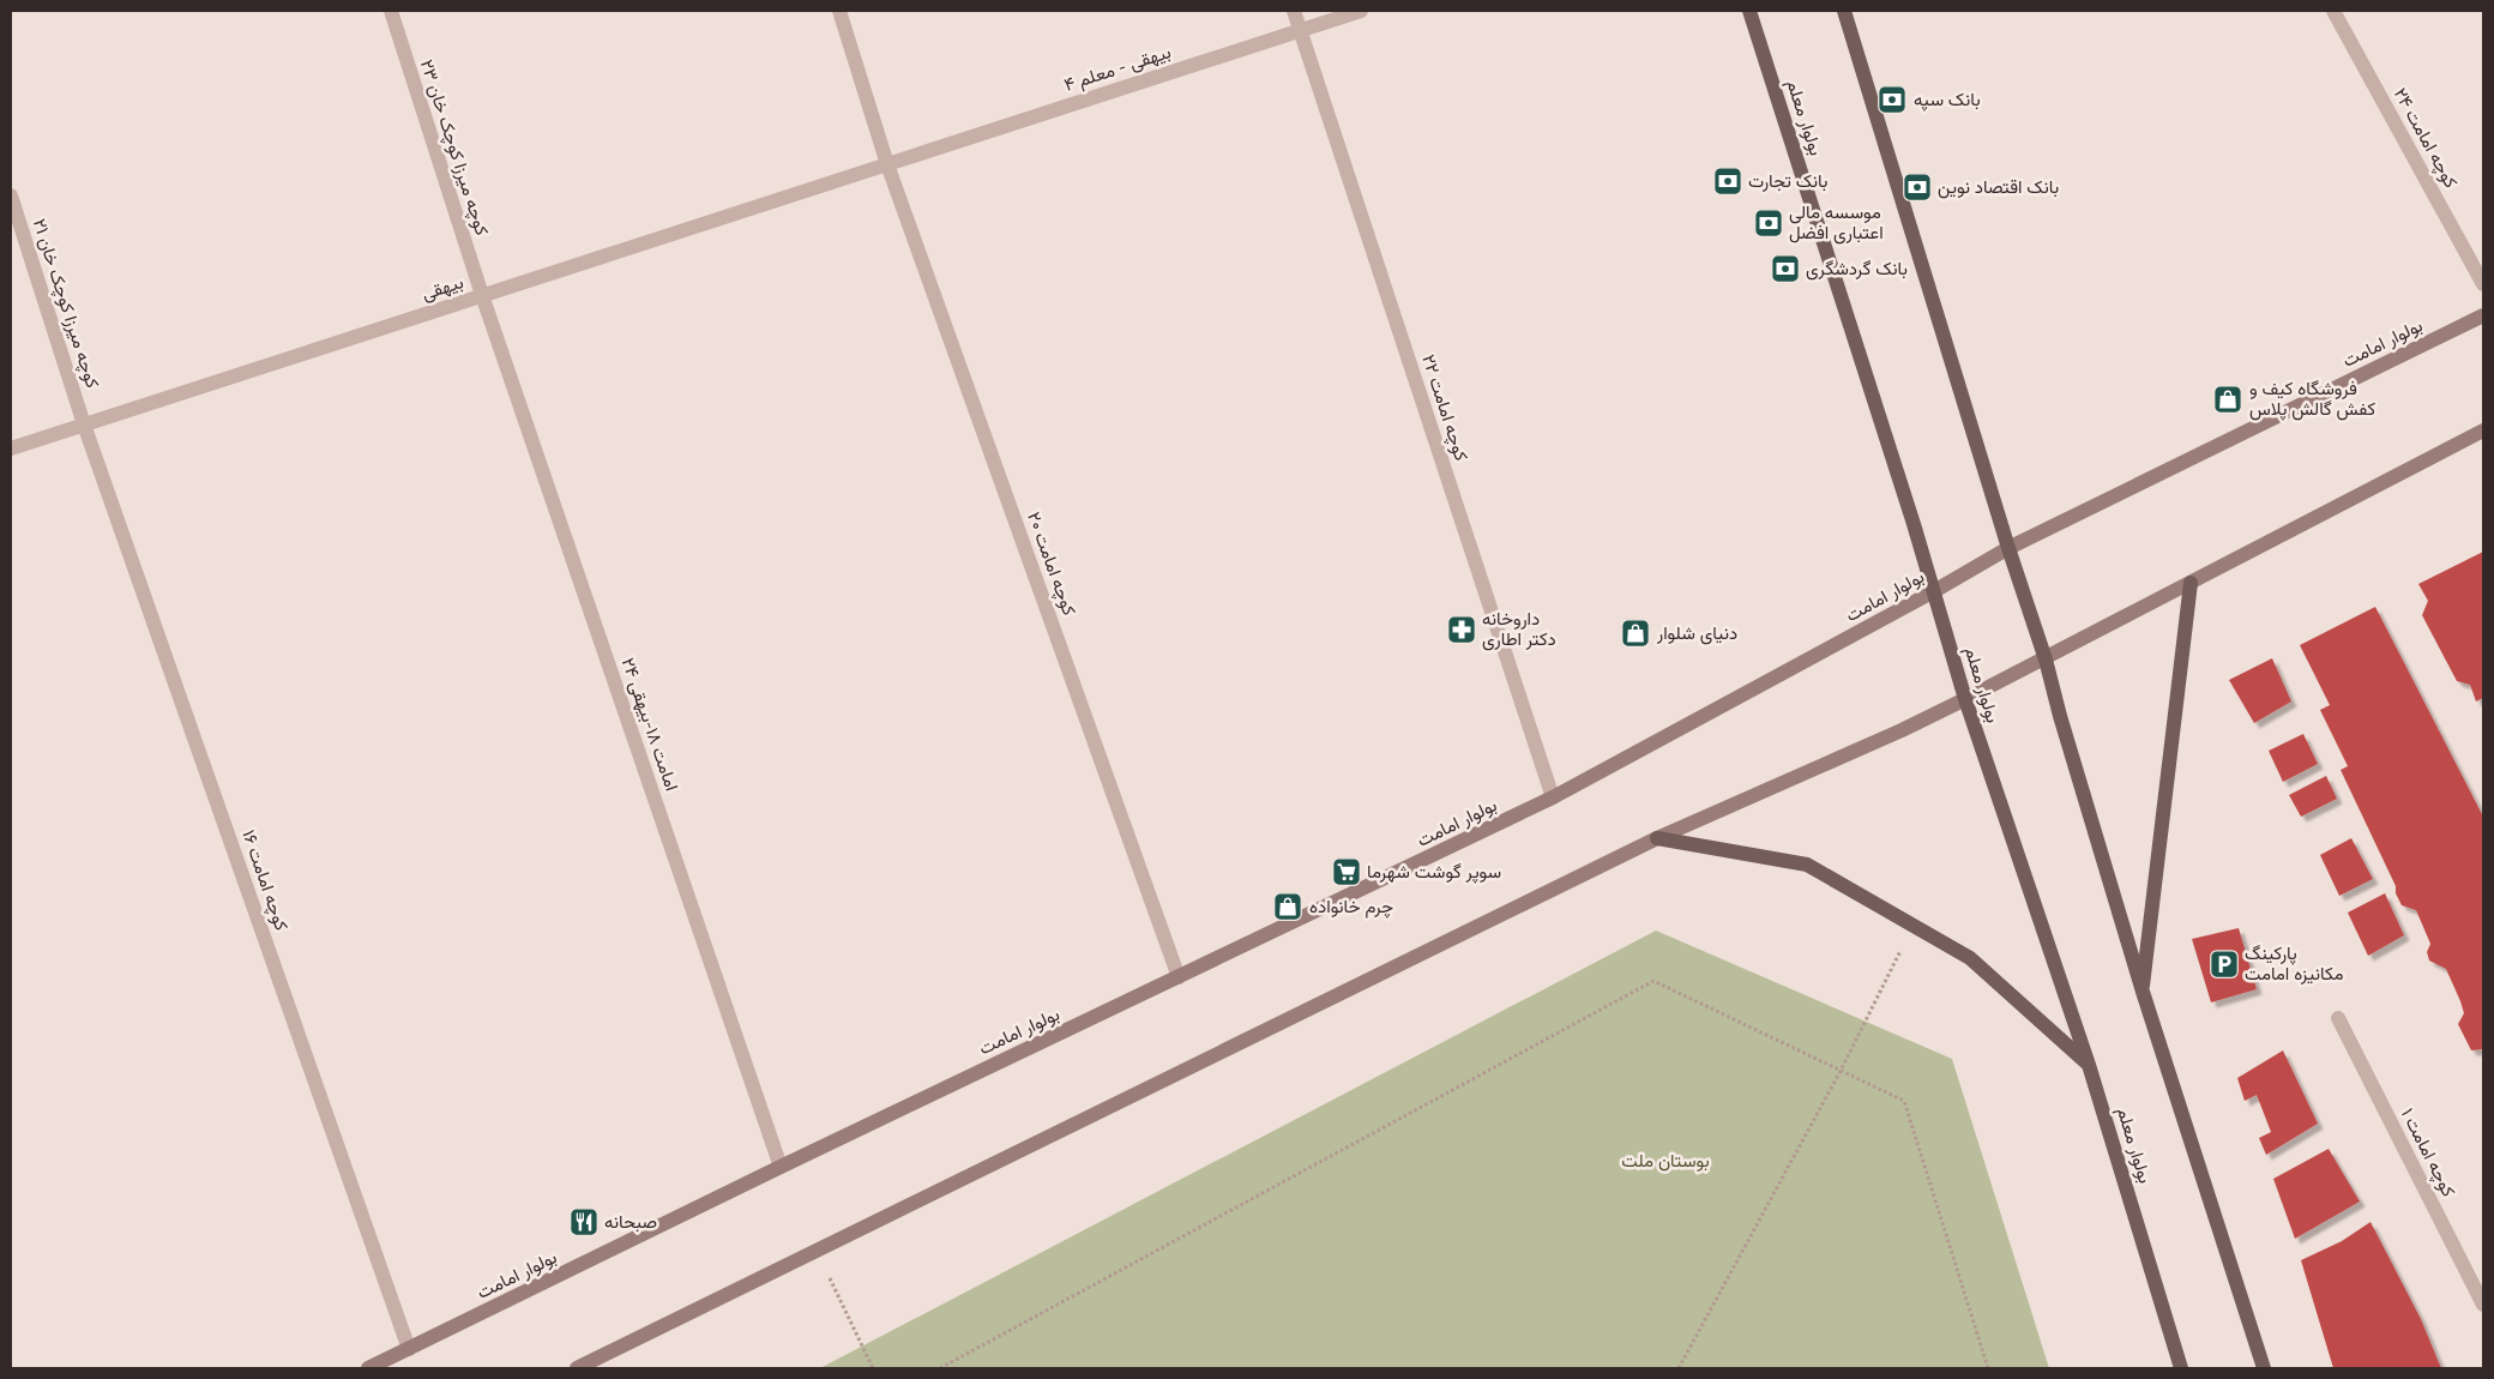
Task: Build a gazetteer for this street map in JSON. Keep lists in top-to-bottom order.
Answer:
{
  "streets": {
    "main road": ["بولوار معلم", "بولوار امامت"],
    "street": [
      "بیهقی - معلم ۴",
      "کوچه امامت ۲۴",
      "کوچه میرزا کوچک خان ۲۳",
      "بیهقی",
      "کوچه میرزا کوچک خان ۲۱",
      "کوچه امامت ۲۲",
      "کوچه امامت ۲۰",
      "امامت ۱۸-بیهقی ۲۴",
      "کوچه امامت ۱۶",
      "کوچه امامت ۱"
    ]
  },
  "crossings": [
    ["بیهقی - معلم ۴", "بیهقی"],
    ["بیهقی - معلم ۴", "کوچه امامت ۲۲"],
    ["بیهقی - معلم ۴", "کوچه امامت ۲۰"],
    ["بولوار معلم", "بولوار امامت"],
    ["کوچه میرزا کوچک خان ۲۳", "بیهقی"],
    ["کوچه میرزا کوچک خان ۲۳", "امامت ۱۸-بیهقی ۲۴"],
    ["بیهقی", "کوچه میرزا کوچک خان ۲۱"],
    ["بیهقی", "کوچه امامت ۲۰"],
    ["بیهقی", "امامت ۱۸-بیهقی ۲۴"],
    ["بیهقی", "کوچه امامت ۱۶"],
    ["کوچه میرزا کوچک خان ۲۱", "کوچه امامت ۱۶"],
    ["بولوار امامت", "کوچه امامت ۲۲"],
    ["بولوار امامت", "کوچه امامت ۲۰"],
    ["بولوار امامت", "امامت ۱۸-بیهقی ۲۴"],
    ["بولوار امامت", "کوچه امامت ۱۶"]
  ],
  "parks": ["بوستان ملت"],
  "places": {
    "bank": [
      "بانک سپه",
      "بانک تجارت",
      "بانک اقتصاد نوین",
      "موسسه مالی اعتباری افضل",
      "بانک گردشگری"
    ],
    "shop": ["فروشگاه کیف و کفش گالش پلاس", "دنیای شلوار", "چرم خانواده"],
    "pharmacy": ["داروخانه دکتر اطاری"],
    "supermarket": ["سوپر گوشت شهرما"],
    "parking": ["پارکینگ مکانیزه امامت"],
    "restaurant": ["صبحانه"]
  }
}
